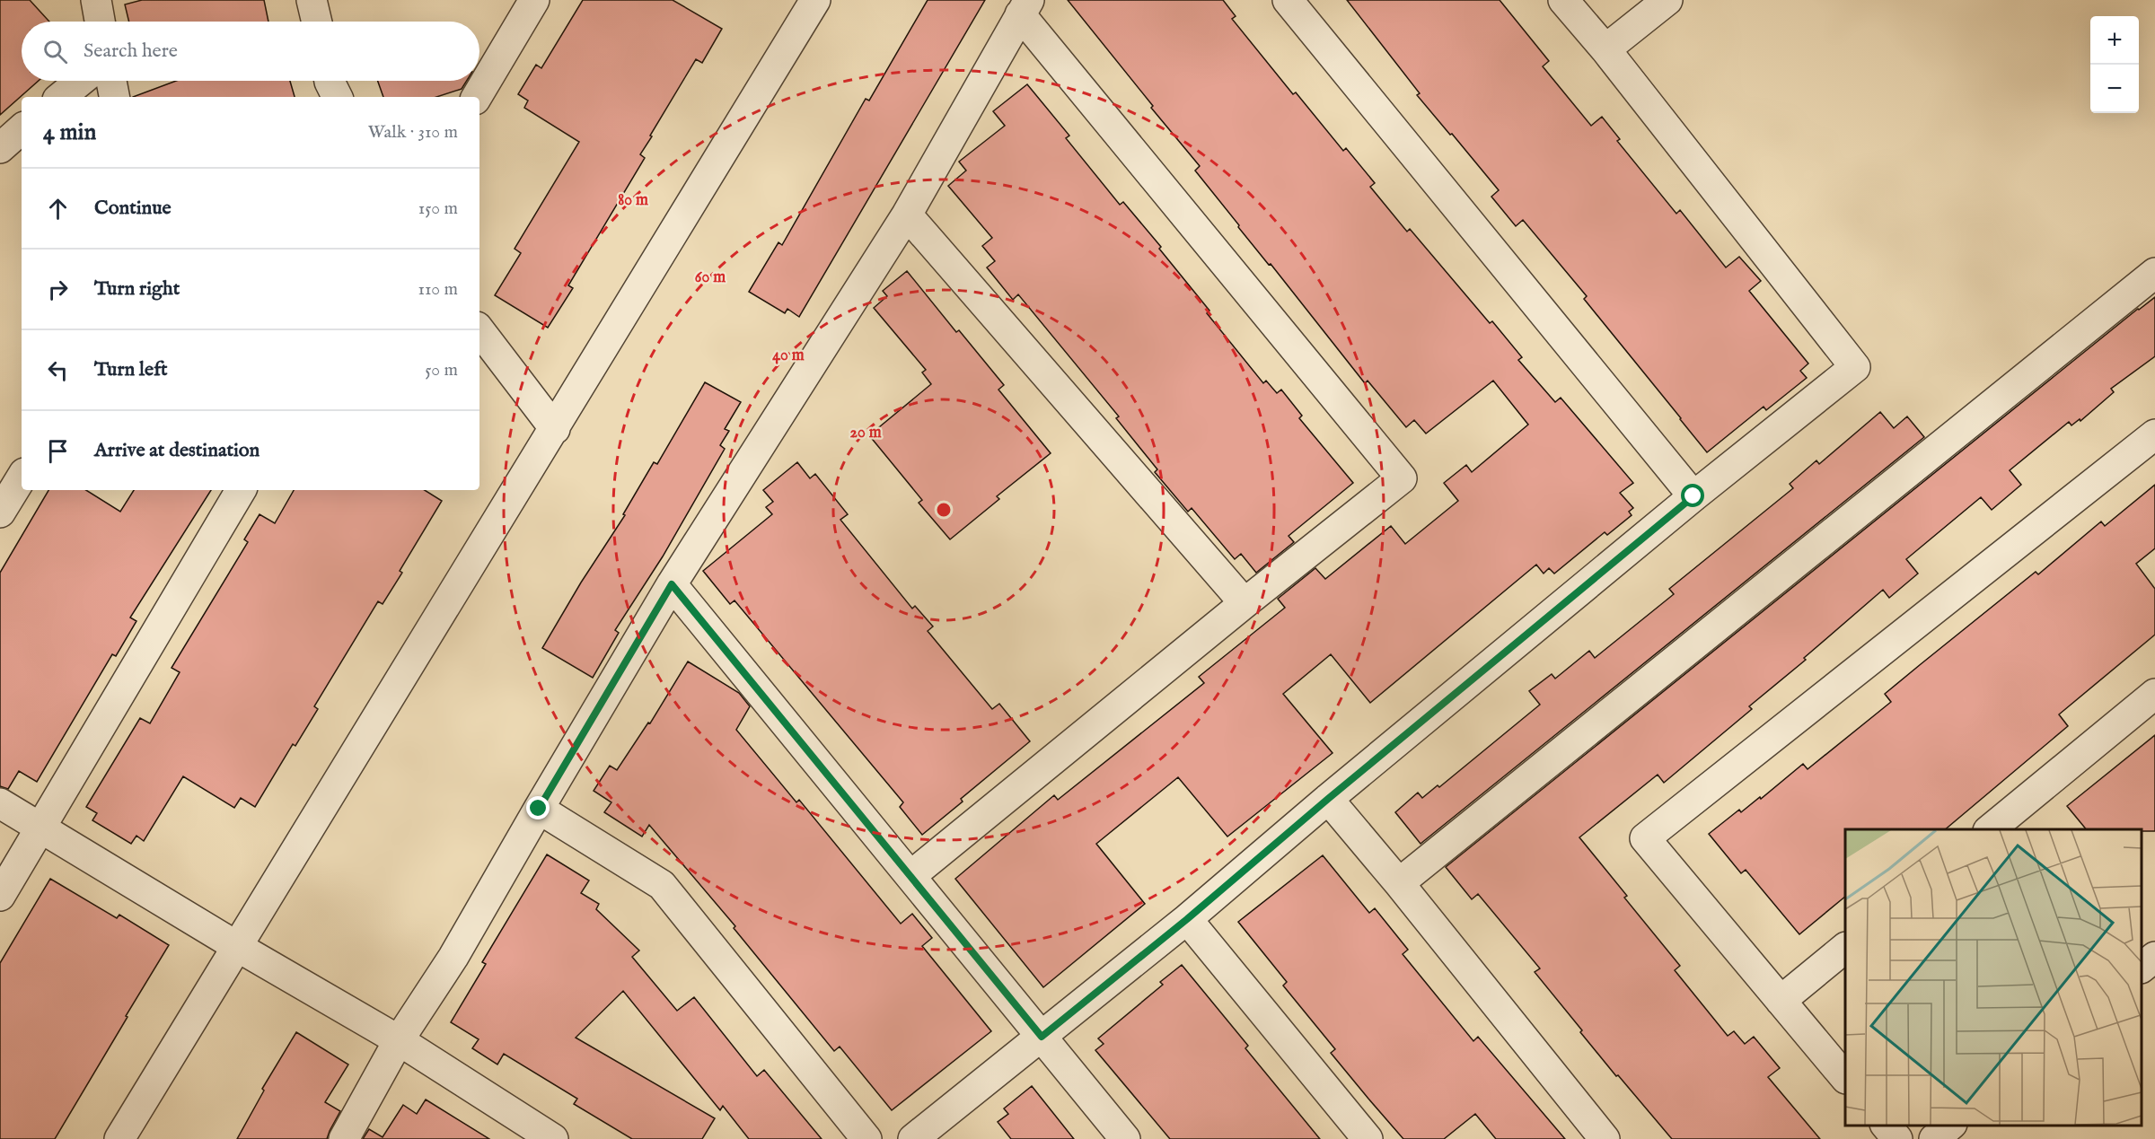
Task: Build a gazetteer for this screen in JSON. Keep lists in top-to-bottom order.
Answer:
{
  "page": {
    "map_buttons": ["+", "−"],
    "search": "Search here",
    "heading": ["4 min", "Walk · 310 m"],
    "list": [
      ["Continue", "150 m"],
      ["Turn right", "110 m"],
      ["Turn left", "50 m"],
      "Arrive at destination"
    ]
  },
  "rings": [
    "80 m",
    "60 m",
    "40 m",
    "20 m"
  ]
}
